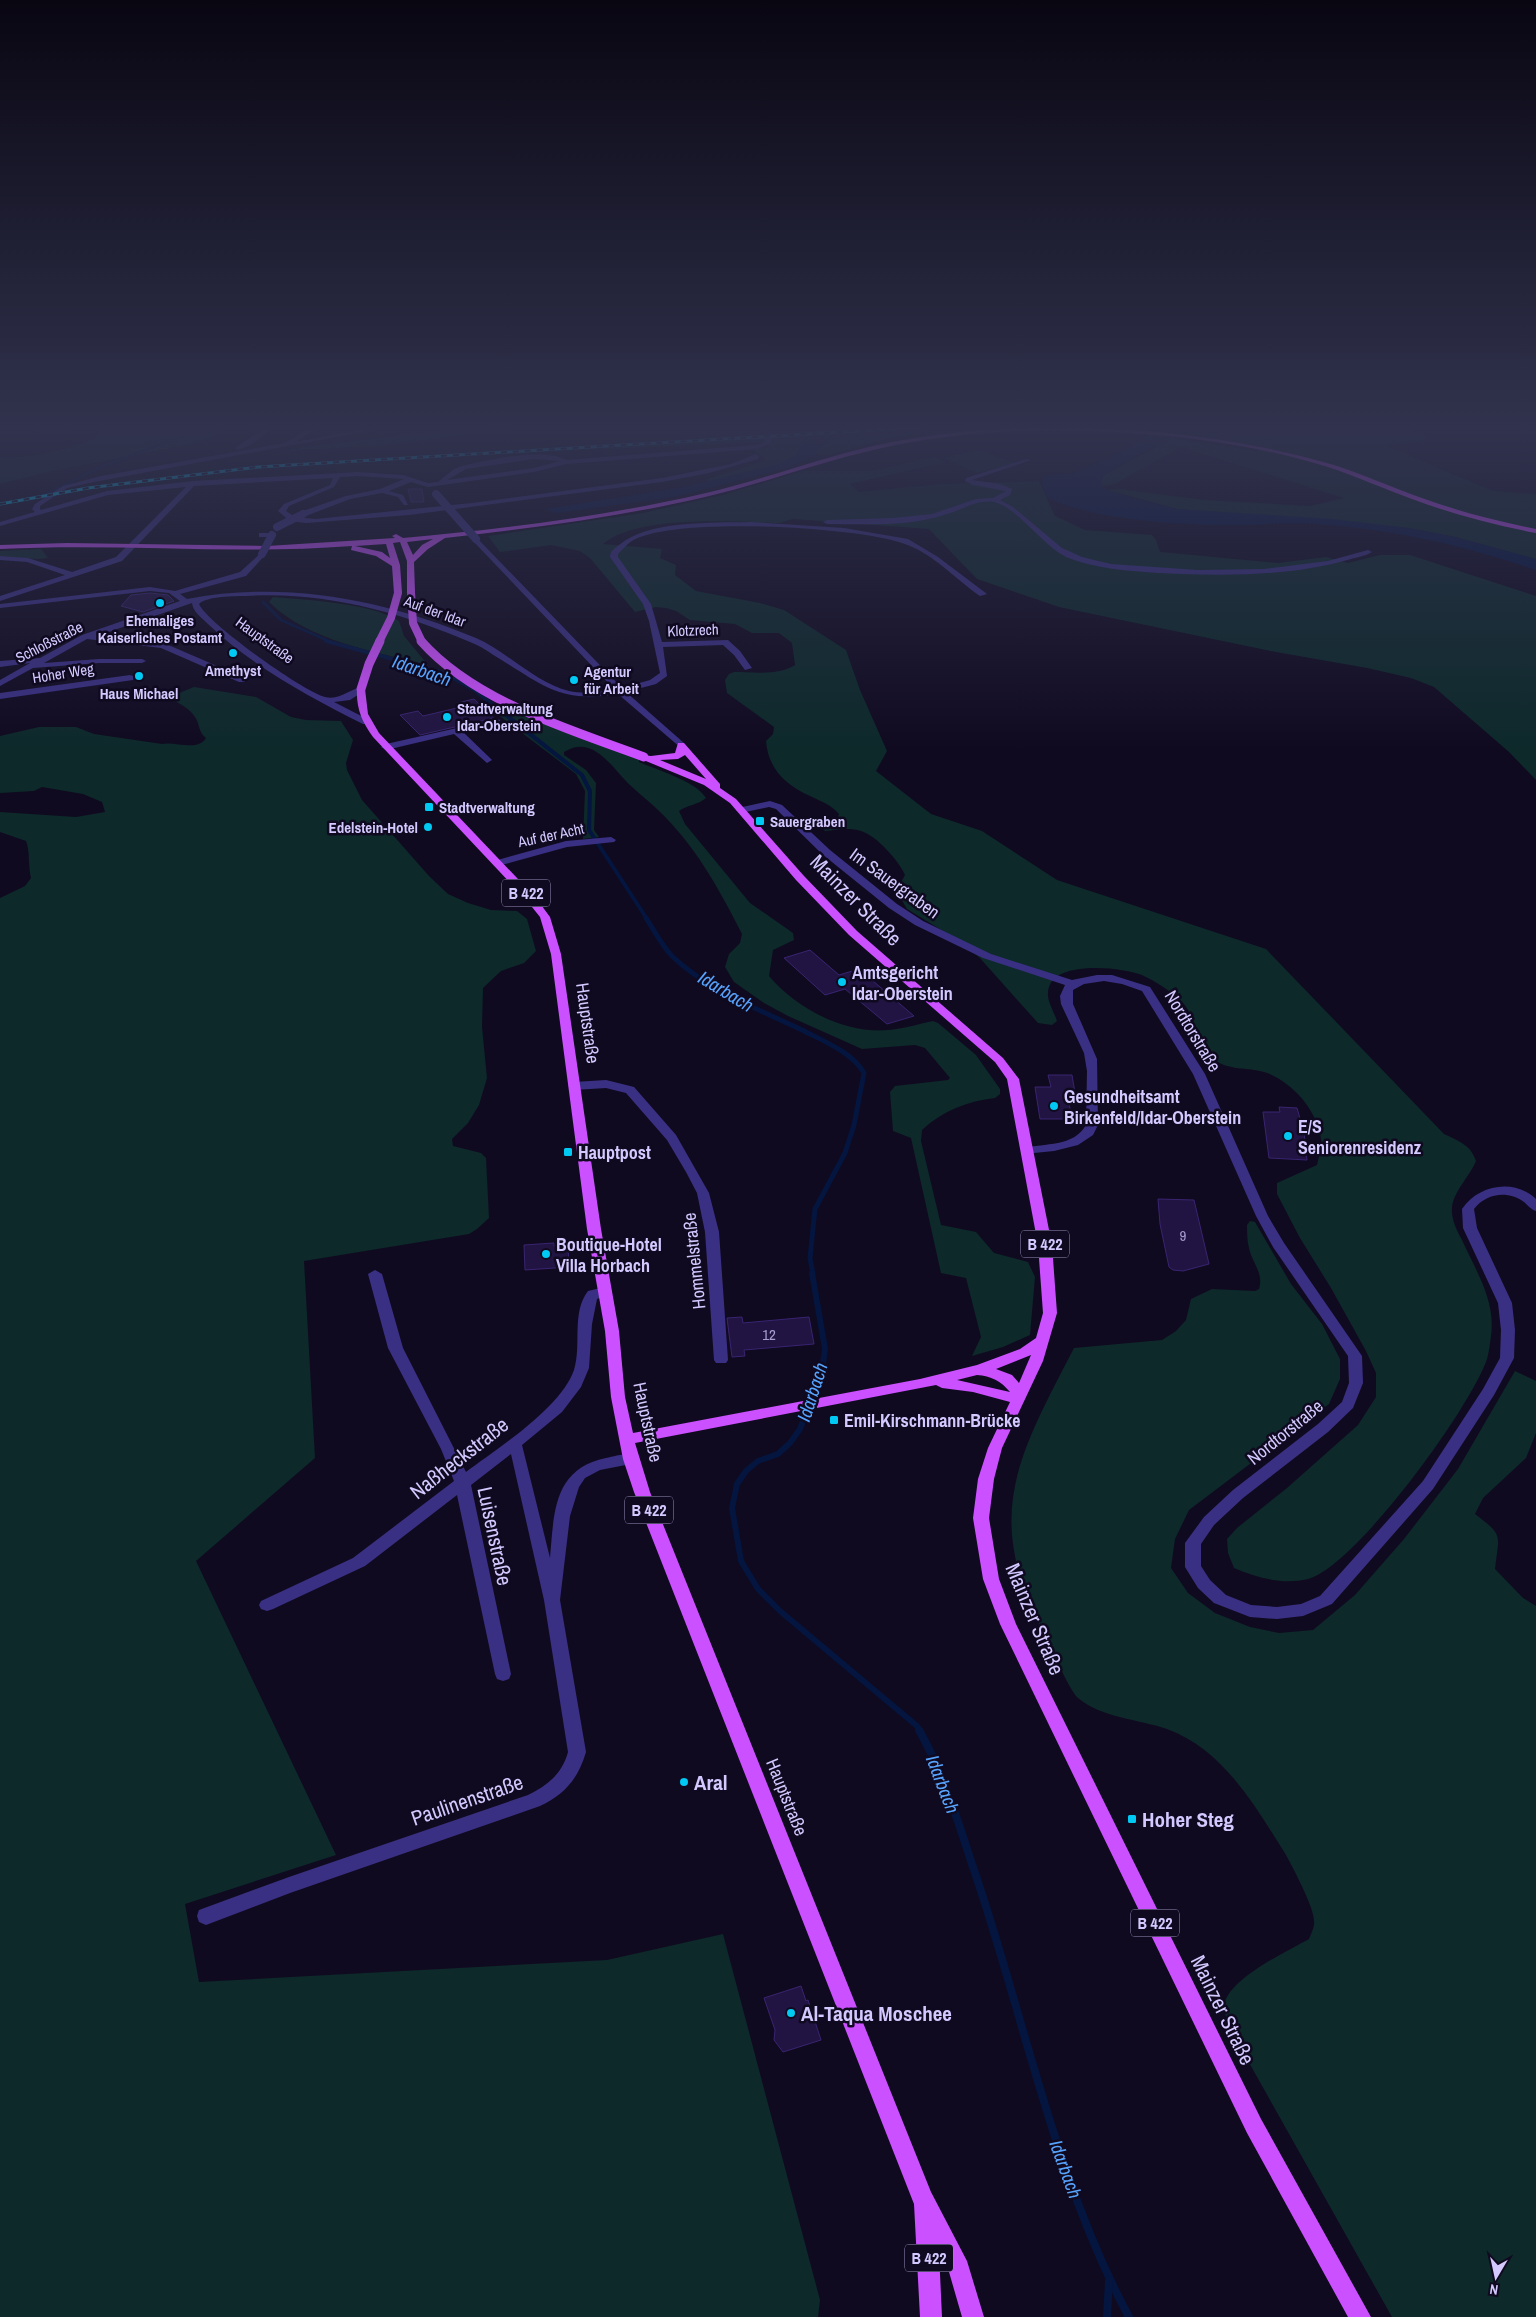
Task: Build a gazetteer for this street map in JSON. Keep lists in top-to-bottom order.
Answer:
{
  "streets": {
    "main road": ["Hauptstraße", "B 422", "Mainzer Straße"],
    "street": [
      "Auf der Idar",
      "Klotzrech",
      "Schloßstraße",
      "Hoher Weg",
      "Auf der Acht",
      "Im Sauergraben",
      "Nordtorstraße",
      "Hommelstraße",
      "Naßheckstraße",
      "Luisenstraße",
      "Paulinenstraße"
    ]
  },
  "crossings": [
    ["Auf der Idar", "Klotzrech"],
    ["Auf der Idar", "Hauptstraße"],
    ["Auf der Idar", "Schloßstraße"],
    ["Hauptstraße", "Schloßstraße"],
    ["Hauptstraße", "Auf der Acht"],
    ["Hauptstraße", "B 422"],
    ["Hauptstraße", "Hommelstraße"],
    ["Hauptstraße", "Naßheckstraße"],
    ["Hauptstraße", "Paulinenstraße"],
    ["Im Sauergraben", "Mainzer Straße"],
    ["Im Sauergraben", "Nordtorstraße"],
    ["B 422", "Mainzer Straße"],
    ["Naßheckstraße", "Luisenstraße"],
    ["Naßheckstraße", "Paulinenstraße"]
  ],
  "water": ["Idarbach"],
  "places": {
    "other": [
      "Ehemaliges Kaiserliches Postamt",
      "Amethyst",
      "Haus Michael",
      "Agentur für Arbeit",
      "Stadtverwaltung Idar-Oberstein",
      "Edelstein-Hotel",
      "Amtsgericht Idar-Oberstein",
      "Gesundheitsamt Birkenfeld/Idar-Oberstein",
      "E/S Seniorenresidenz",
      "Boutique-Hotel Villa Horbach",
      "Aral",
      "Al-Taqua Moschee"
    ],
    "transit": [
      "Stadtverwaltung",
      "Sauergraben",
      "Hauptpost",
      "Emil-Kirschmann-Brücke",
      "Hoher Steg"
    ]
  },
  "house_numbers": ["9", "12"],
  "north": "bottom"
}
